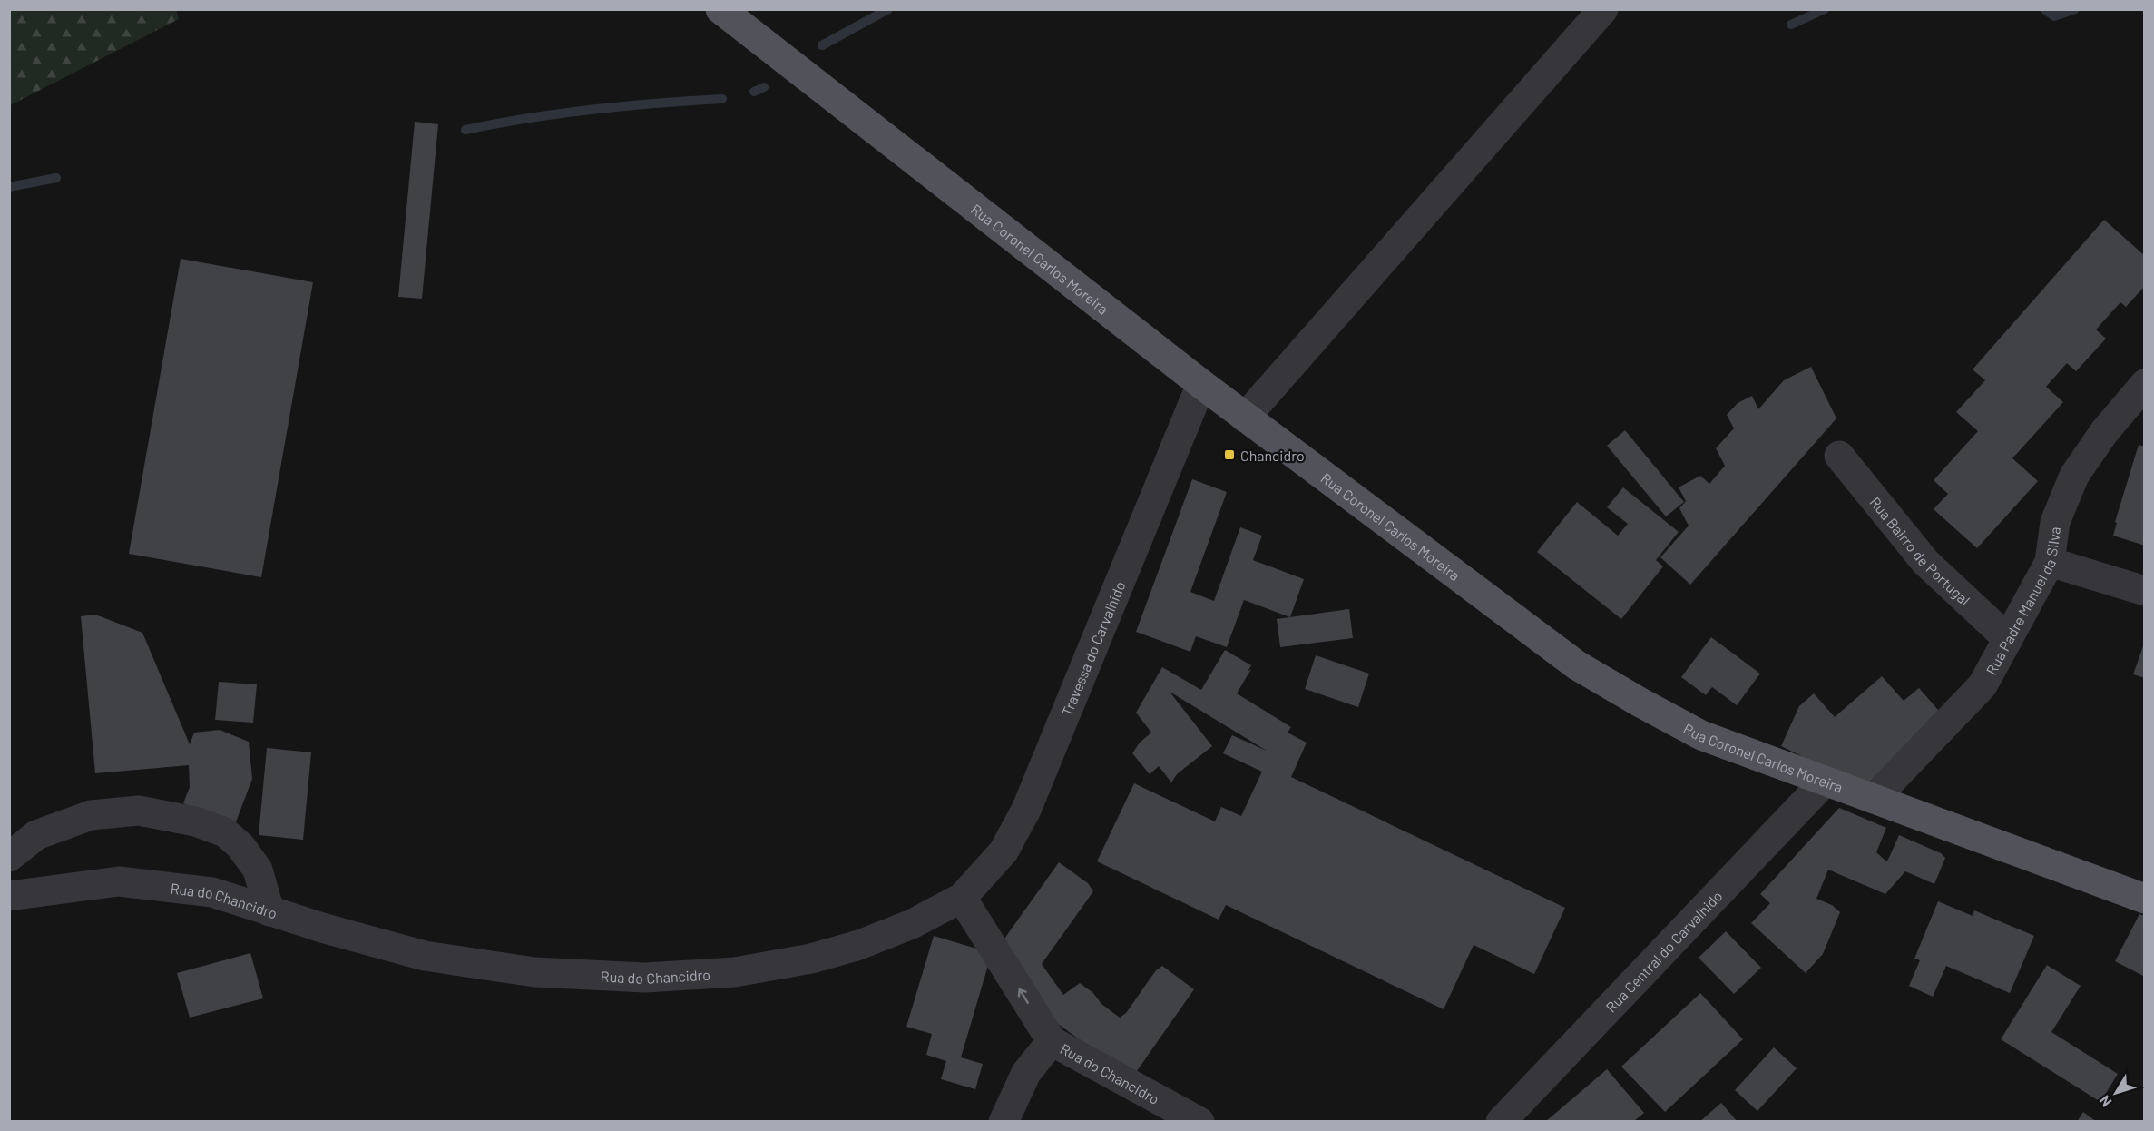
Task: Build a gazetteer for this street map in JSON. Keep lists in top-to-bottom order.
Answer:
{
  "streets": {
    "main road": ["Rua Coronel Carlos Moreira"],
    "street": [
      "Rua Bairro de Portugal",
      "Rua Padre Manuel da Silva",
      "Travessa do Carvalhido",
      "Rua do Chancidro",
      "Rua Central do Carvalhido"
    ]
  },
  "crossings": [
    ["Rua Coronel Carlos Moreira", "Rua Padre Manuel da Silva"],
    ["Rua Coronel Carlos Moreira", "Travessa do Carvalhido"],
    ["Rua Coronel Carlos Moreira", "Rua Central do Carvalhido"],
    ["Rua Bairro de Portugal", "Rua Padre Manuel da Silva"],
    ["Travessa do Carvalhido", "Rua do Chancidro"]
  ],
  "places": {
    "transit": ["Chancidro"]
  },
  "north": "bottom left"
}
